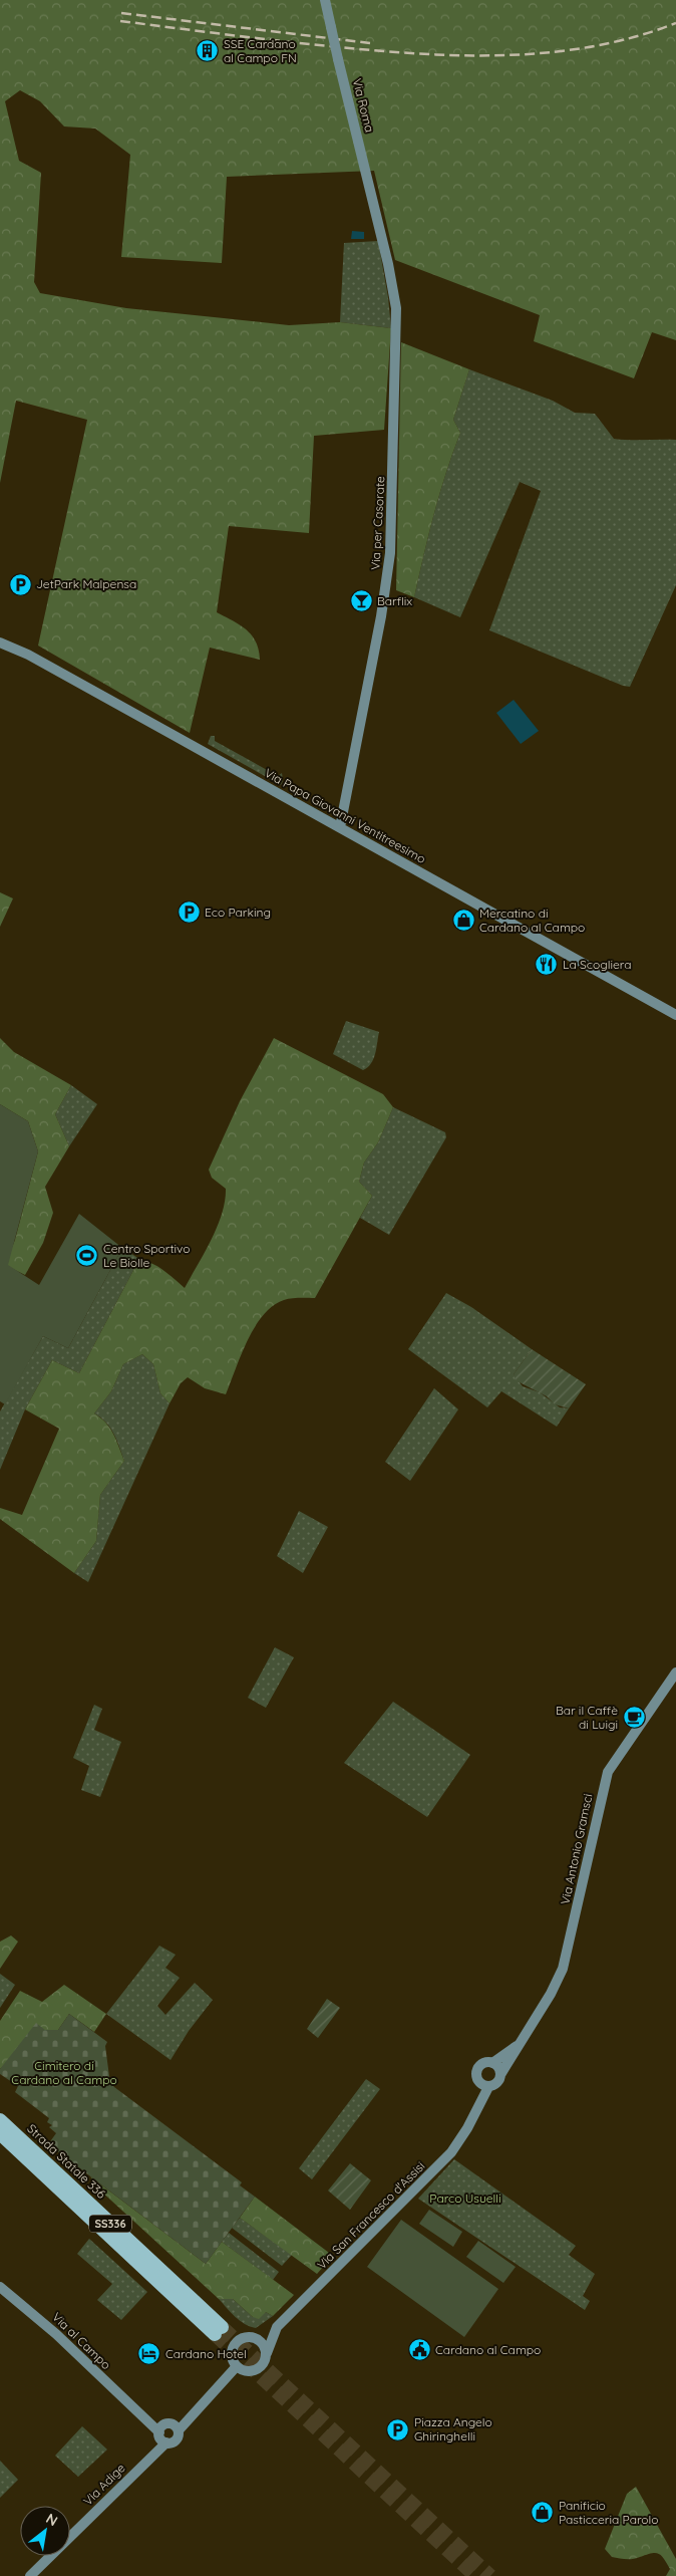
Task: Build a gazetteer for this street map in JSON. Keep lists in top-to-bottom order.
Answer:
{
  "streets": {
    "highway": ["Strada Statale 336", "SS336"],
    "street": [
      "Via Roma",
      "Via per Casorate",
      "Via Papa Giovanni Ventitreesimo",
      "Via Antonio Gramsci",
      "Via San Francesco d'Assisi",
      "Via al Campo",
      "Via Adige"
    ]
  },
  "crossings": [
    ["Via Roma", "Via per Casorate"],
    ["Via per Casorate", "Via Papa Giovanni Ventitreesimo"],
    ["Via Antonio Gramsci", "Via San Francesco d'Assisi"],
    ["Via al Campo", "Via Adige"]
  ],
  "parks": ["Cimitero di Cardano al Campo", "Parco Usuelli"],
  "places": {
    "building": ["SSE Cardano al Campo FN"],
    "parking": ["JetPark Malpensa", "Eco Parking", "Piazza Angelo Ghiringhelli"],
    "bar": ["Barflix"],
    "shop": ["Mercatino di Cardano al Campo", "Panificio Pasticceria Parolo"],
    "restaurant": ["La Scogliera"],
    "sports": ["Centro Sportivo Le Biolle"],
    "cafe": ["Bar il Caffè di Luigi"],
    "public building": ["Cardano al Campo"],
    "hotel": ["Cardano Hotel"]
  },
  "north": "top right"
}
